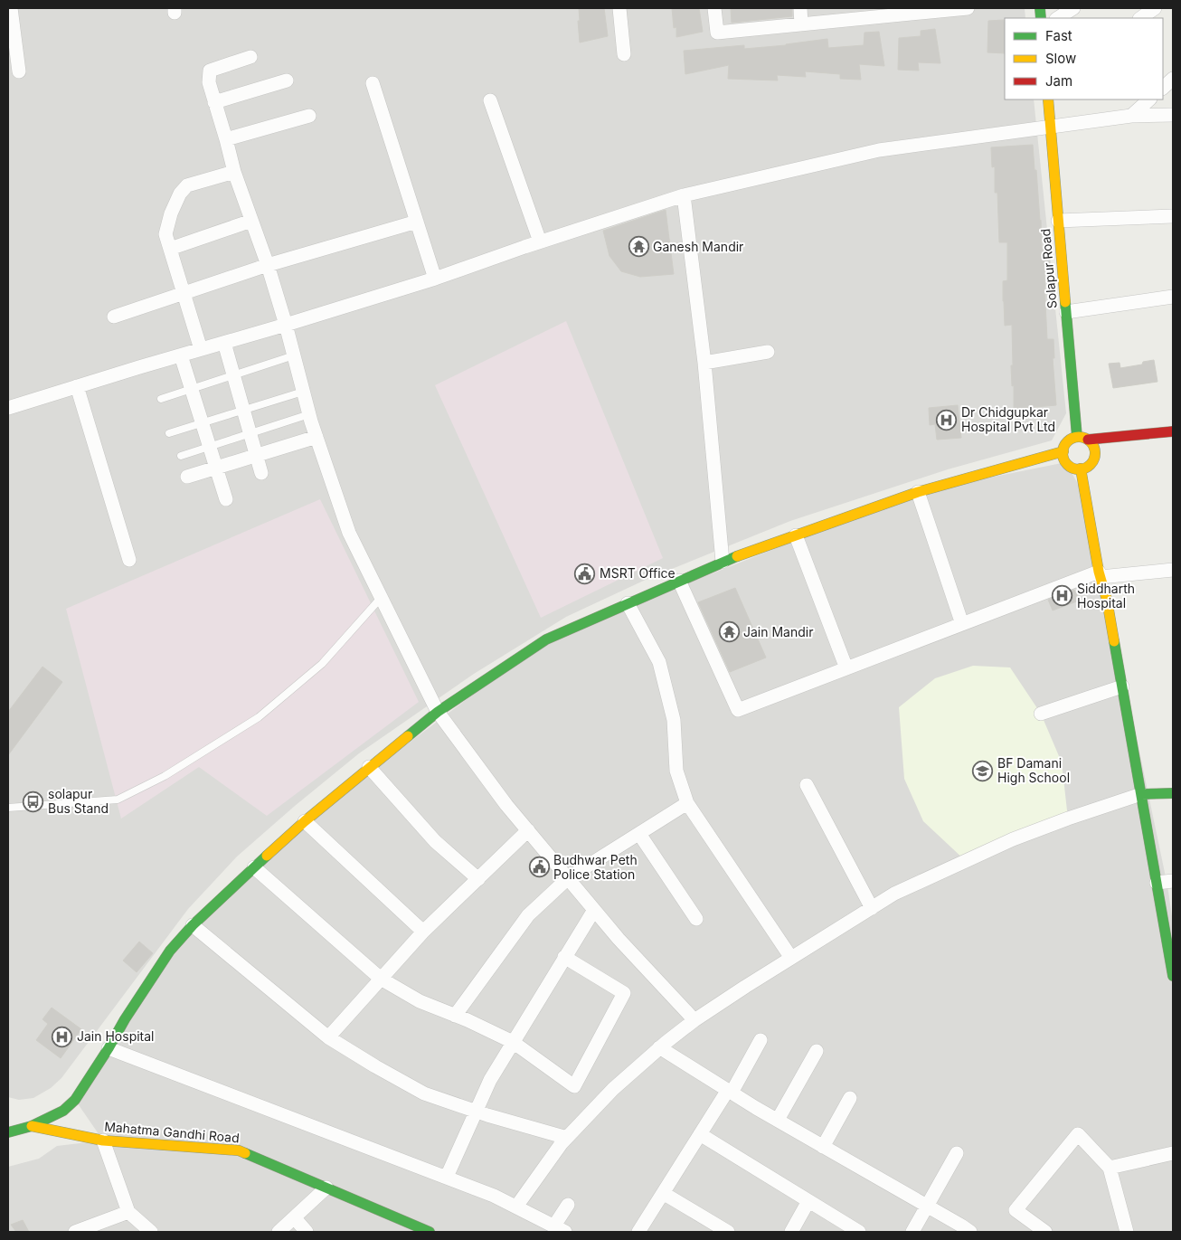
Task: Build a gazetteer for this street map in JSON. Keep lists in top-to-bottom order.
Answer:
{
  "streets": {
    "main road": ["Solapur Road", "Mahatma Gandhi Road"]
  },
  "places": {
    "temple": ["Ganesh Mandir", "Jain Mandir"],
    "hospital": ["Dr Chidgupkar Hospital Pvt Ltd", "Siddharth Hospital", "Jain Hospital"],
    "public building": ["MSRT Office", "Budhwar Peth Police Station"],
    "school or university": ["BF Damani High School"],
    "bus stop": ["solapur Bus Stand"]
  },
  "legend": ["Fast", "Slow", "Jam"]
}
